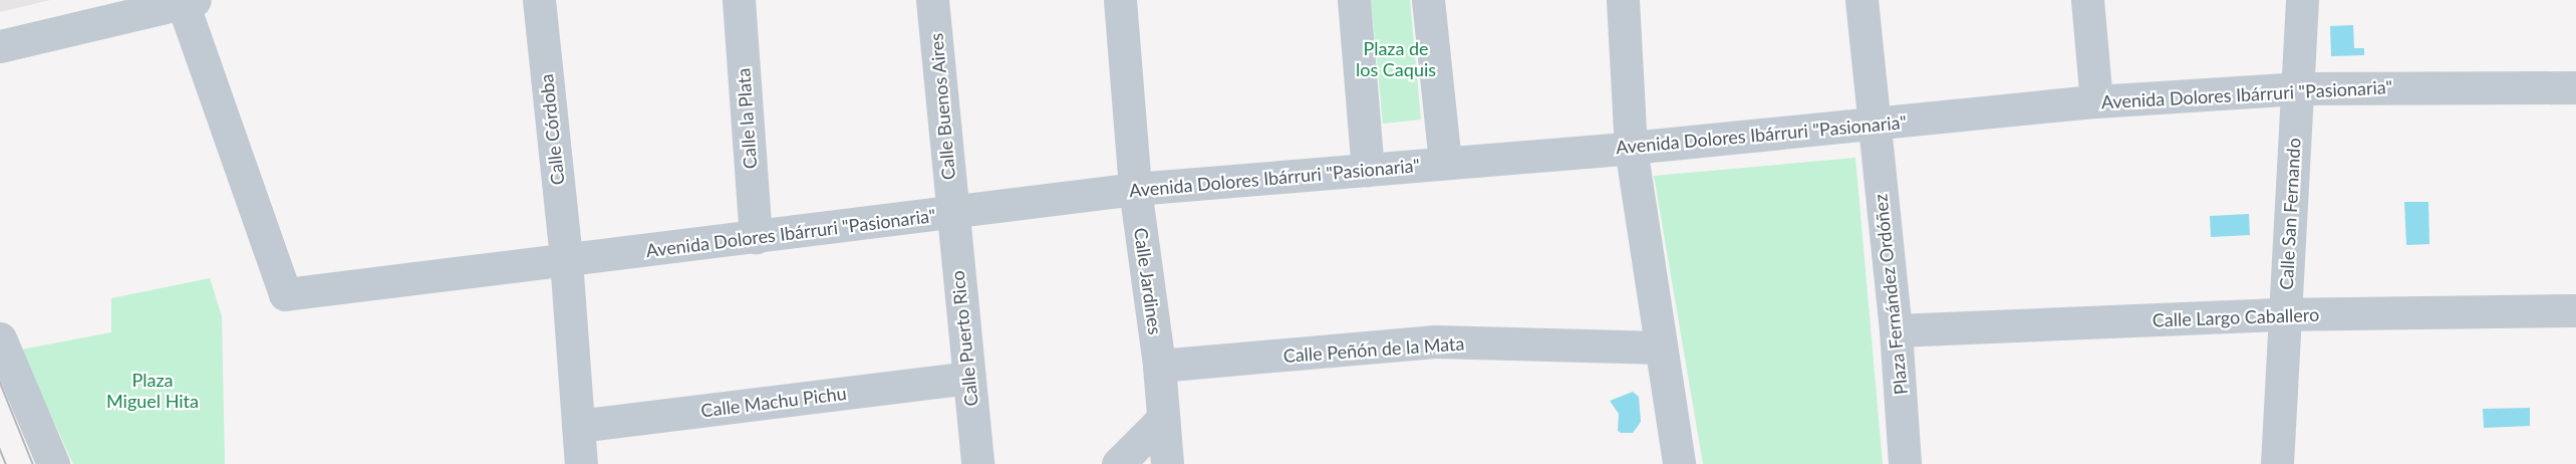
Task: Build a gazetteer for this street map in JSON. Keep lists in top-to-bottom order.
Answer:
{
  "streets": {
    "street": [
      "Avenida Dolores Ibárruri \"Pasionaria\"",
      "Calle Buenos Aires",
      "Calle la Plata",
      "Calle Córdoba",
      "Calle San Fernando",
      "Calle Jardines",
      "Plaza Fernández Ordóñez",
      "Calle Largo Caballero",
      "Calle Puerto Rico",
      "Calle Peñón de la Mata",
      "Calle Machu Pichu"
    ]
  },
  "crossings": [
    ["Avenida Dolores Ibárruri \"Pasionaria\"", "Calle Buenos Aires"],
    ["Avenida Dolores Ibárruri \"Pasionaria\"", "Calle la Plata"],
    ["Avenida Dolores Ibárruri \"Pasionaria\"", "Calle Córdoba"],
    ["Avenida Dolores Ibárruri \"Pasionaria\"", "Calle San Fernando"],
    ["Avenida Dolores Ibárruri \"Pasionaria\"", "Calle Jardines"],
    ["Avenida Dolores Ibárruri \"Pasionaria\"", "Plaza Fernández Ordóñez"],
    ["Avenida Dolores Ibárruri \"Pasionaria\"", "Calle Puerto Rico"],
    ["Calle Buenos Aires", "Calle Puerto Rico"],
    ["Calle Córdoba", "Calle Machu Pichu"],
    ["Calle San Fernando", "Calle Largo Caballero"],
    ["Calle Jardines", "Calle Peñón de la Mata"],
    ["Plaza Fernández Ordóñez", "Calle Largo Caballero"],
    ["Calle Puerto Rico", "Calle Machu Pichu"]
  ],
  "parks": ["Plaza de los Caquis", "Plaza Miguel Hita"]
}
